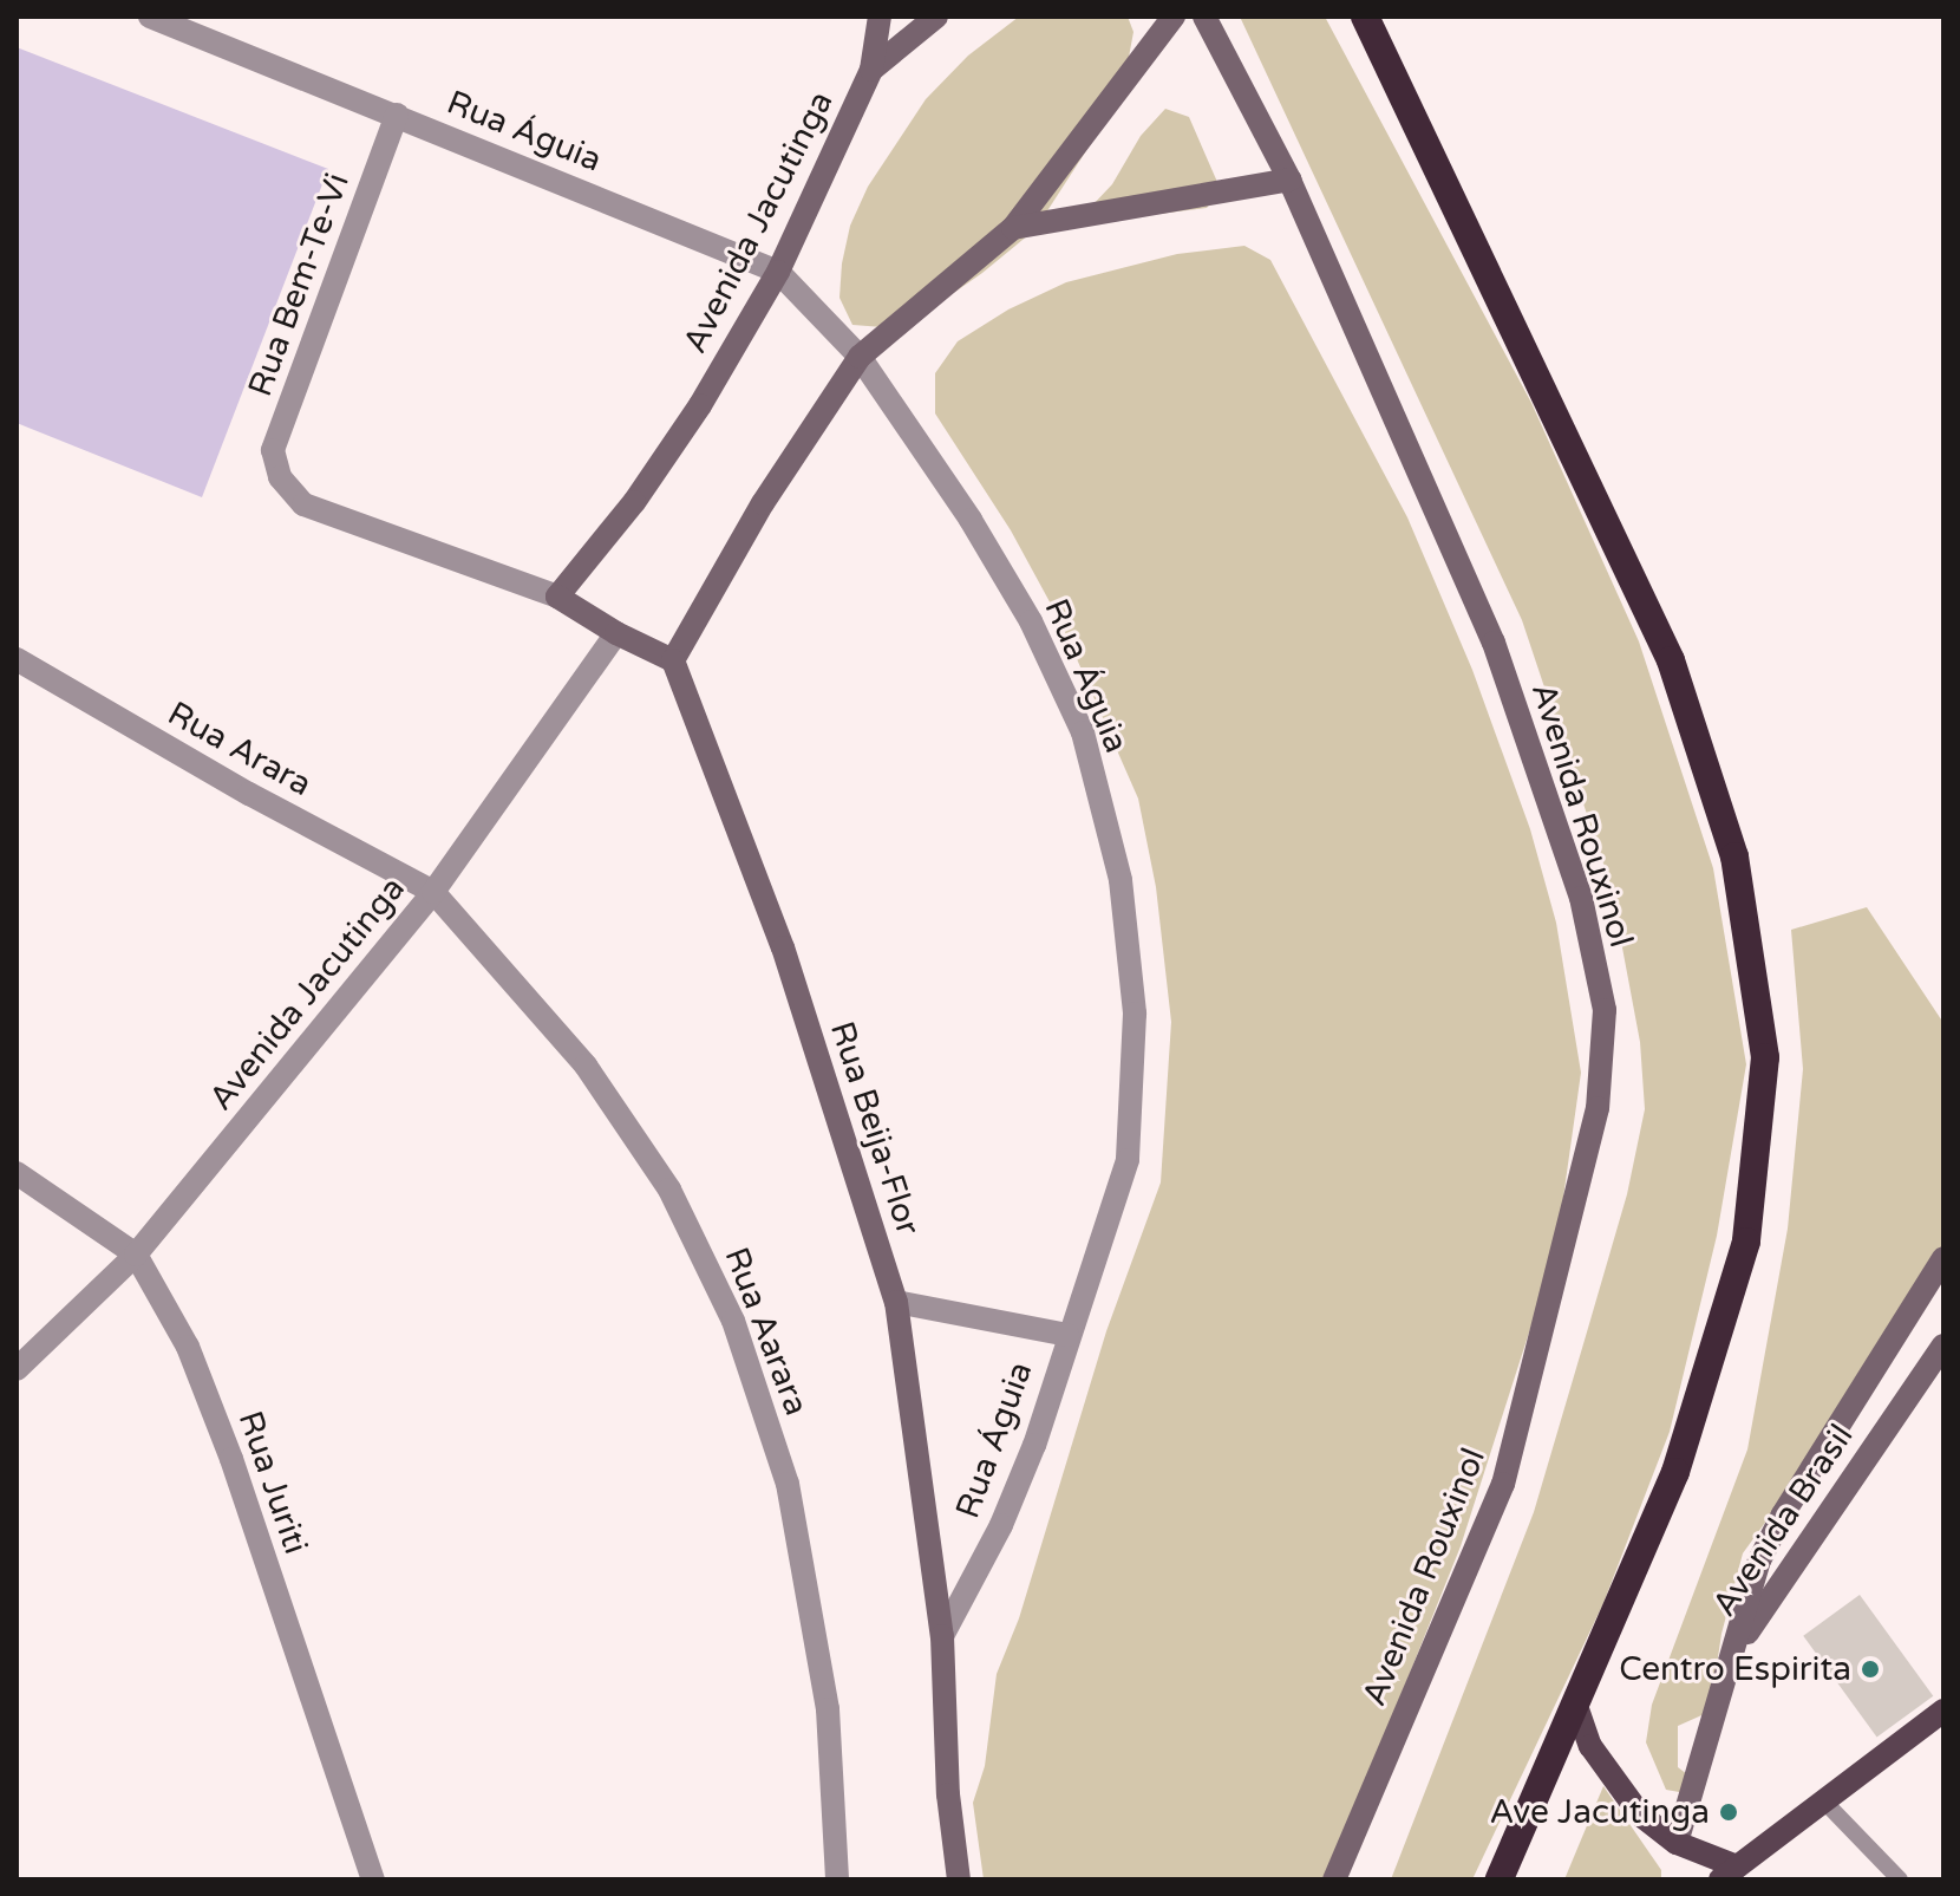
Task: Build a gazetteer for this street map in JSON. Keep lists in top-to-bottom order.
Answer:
{
  "streets": {
    "street": [
      "Rua Águia",
      "Avenida Jacutinga",
      "Rua Bem-Te-Vi",
      "Rua Arara",
      "Avenida Rouxinol",
      "Rua Beija-Flor",
      "Rua Aarara",
      "Rua Juriti",
      "Avenida Brasil"
    ]
  },
  "crossings": [
    ["Rua Águia", "Avenida Jacutinga"],
    ["Rua Águia", "Rua Bem-Te-Vi"],
    ["Rua Águia", "Rua Beija-Flor"],
    ["Avenida Jacutinga", "Rua Bem-Te-Vi"],
    ["Avenida Jacutinga", "Rua Arara"],
    ["Avenida Jacutinga", "Rua Aarara"],
    ["Avenida Jacutinga", "Rua Juriti"],
    ["Rua Arara", "Rua Aarara"]
  ],
  "places": ["Centro Espirita", "Ave Jacutinga"]
}
